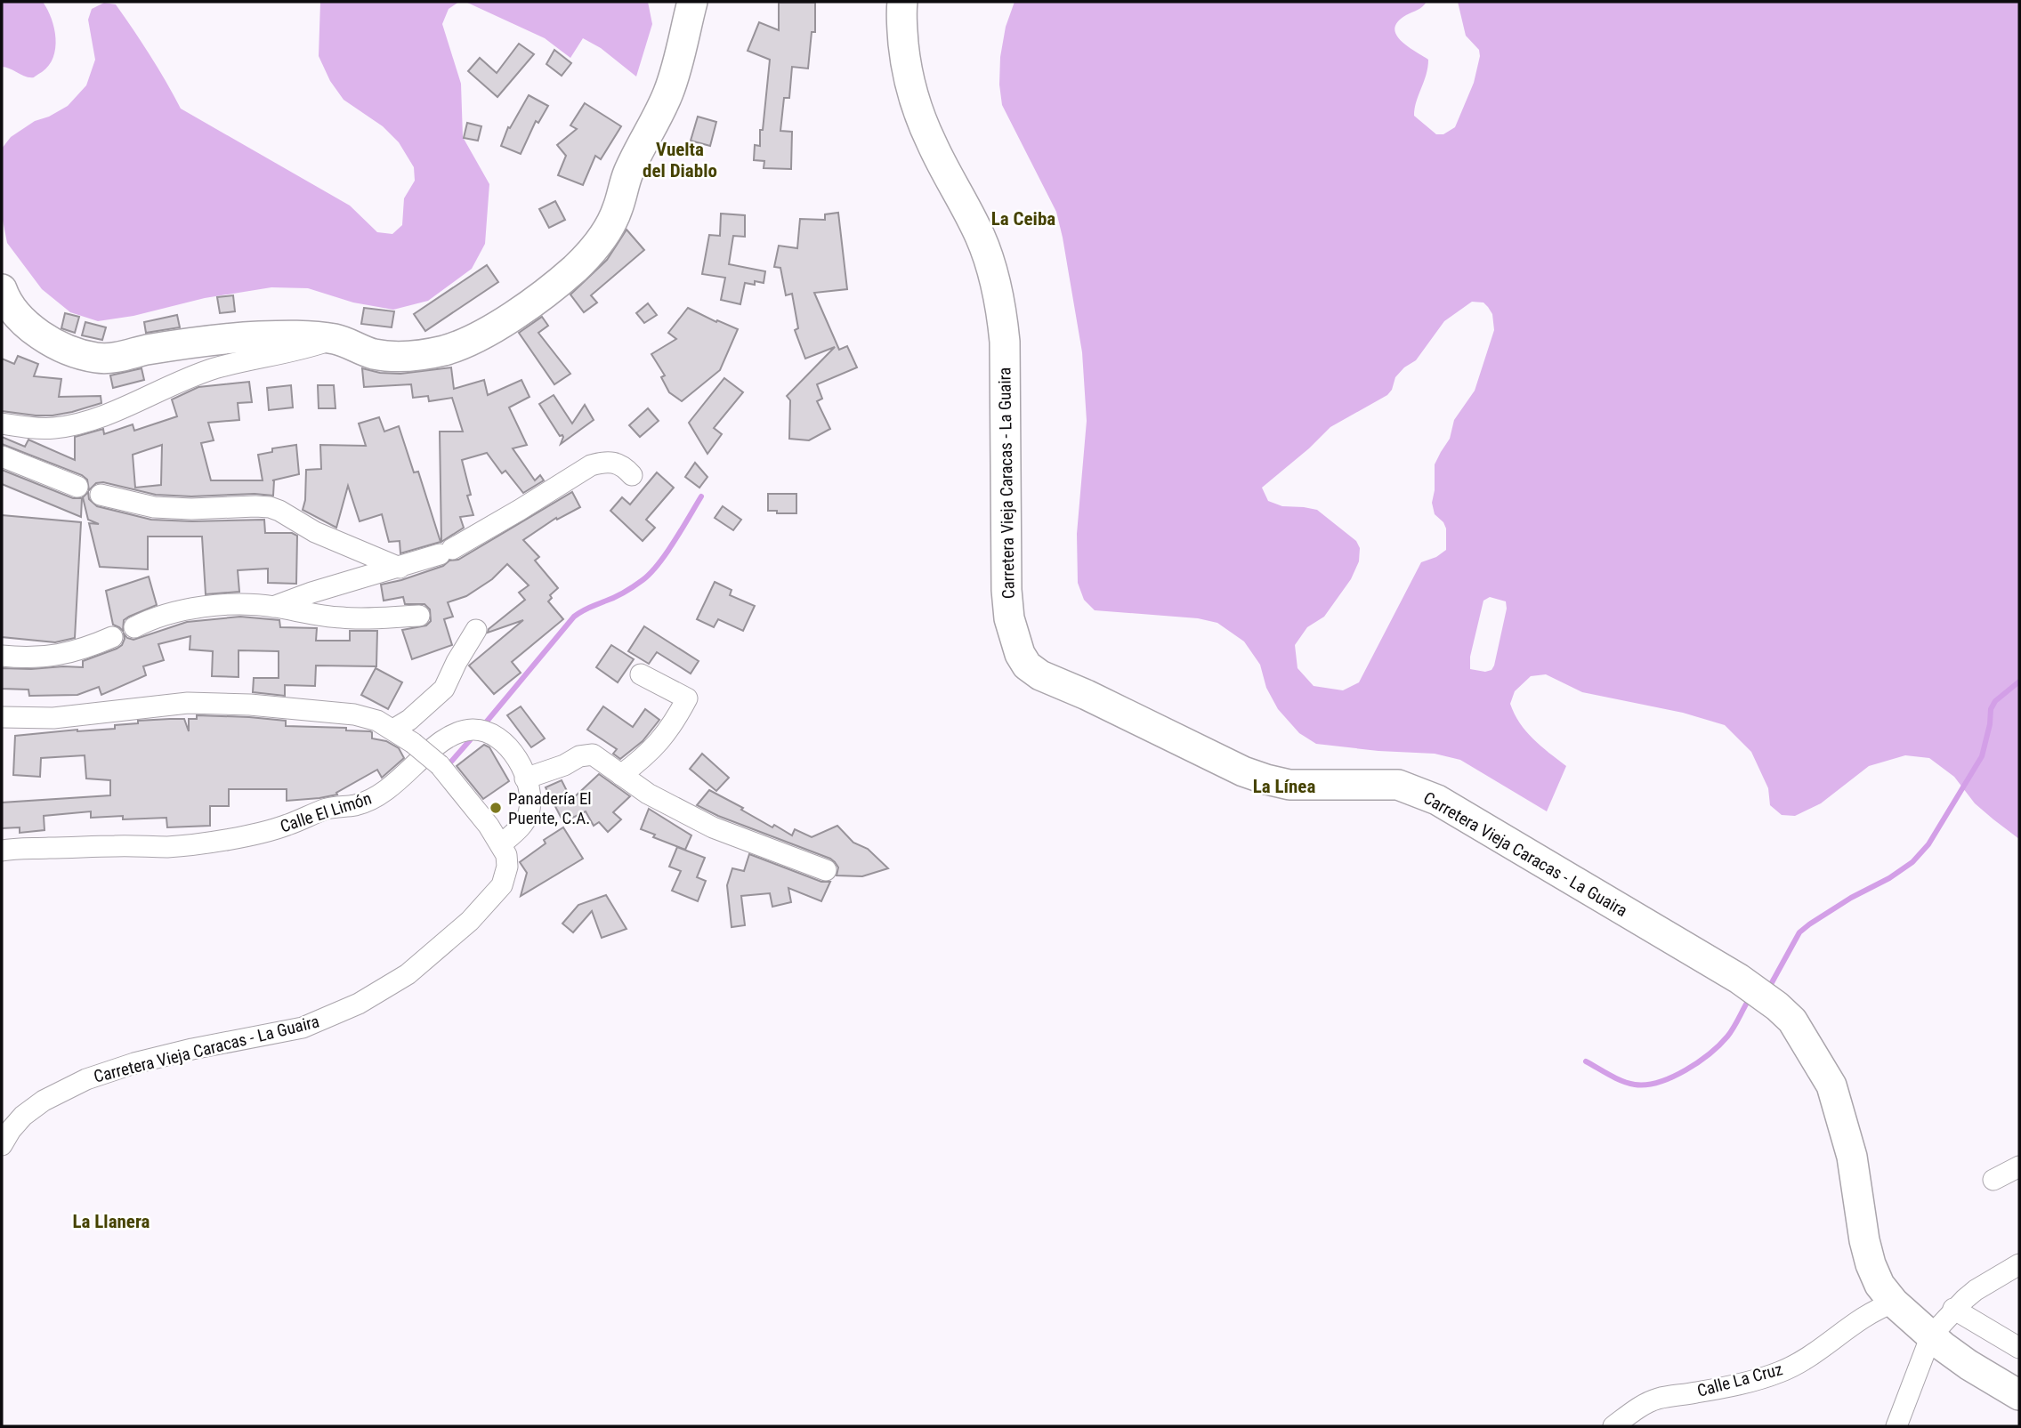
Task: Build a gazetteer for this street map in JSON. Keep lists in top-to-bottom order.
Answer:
{
  "streets": {
    "main road": ["Carretera Vieja Caracas - La Guaira"],
    "street": ["Calle El Limón", "Calle La Cruz"]
  },
  "crossings": [
    ["Carretera Vieja Caracas - La Guaira", "Calle El Limón"],
    ["Carretera Vieja Caracas - La Guaira", "Calle La Cruz"]
  ],
  "districts": [
    "Vuelta del Diablo",
    "La Ceiba",
    "La Línea",
    "La Llanera"
  ],
  "places": ["Panadería El Puente, C.A."]
}
